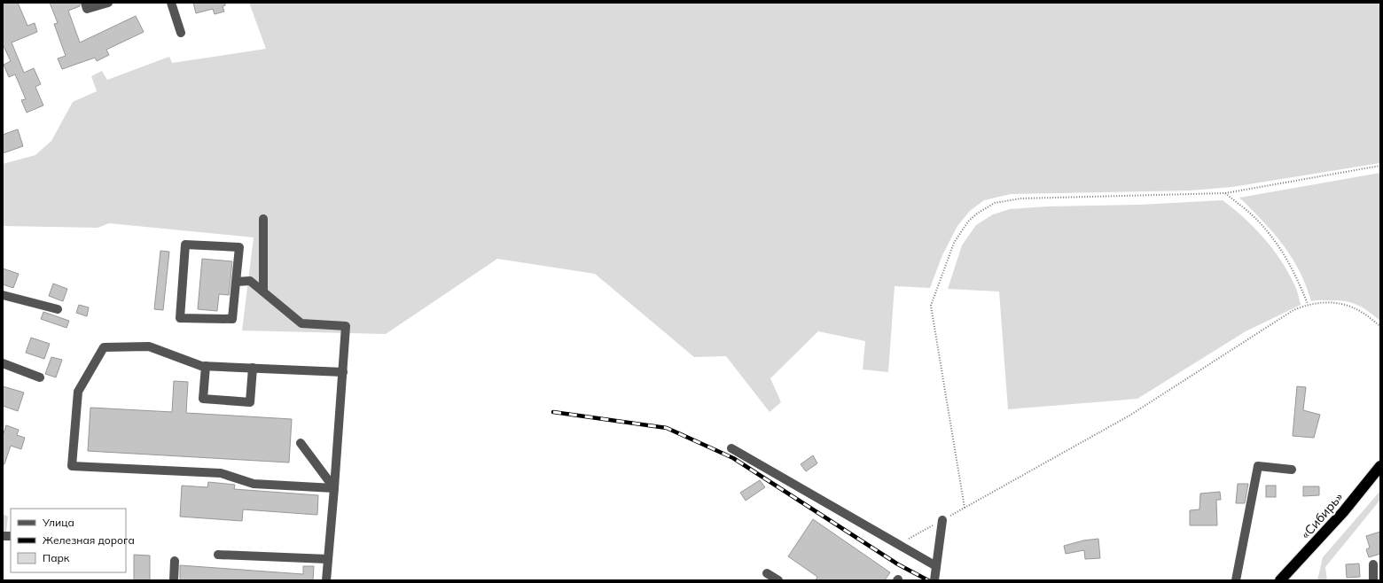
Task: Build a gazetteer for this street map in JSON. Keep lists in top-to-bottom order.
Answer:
{
  "streets": {
    "highway": ["«Сибирь»"]
  },
  "legend": ["Улица", "Железная дорога", "Парк"]
}
